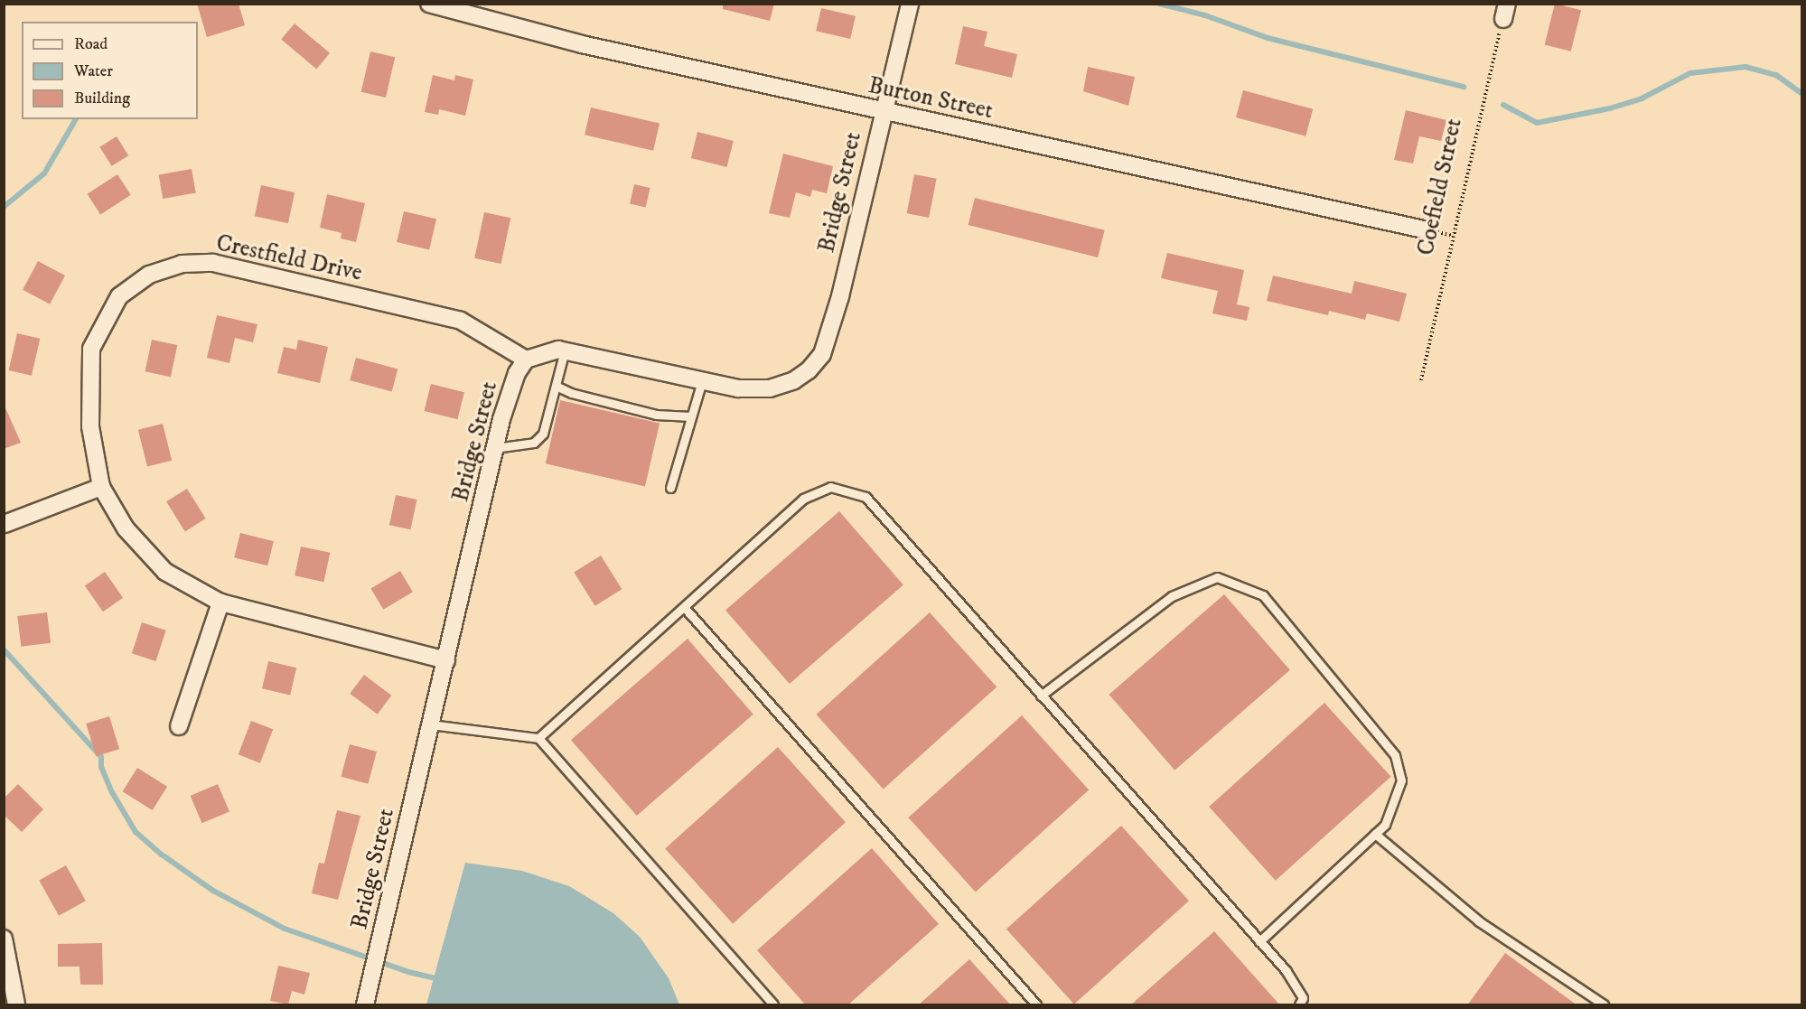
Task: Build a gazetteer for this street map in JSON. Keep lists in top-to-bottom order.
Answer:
{
  "streets": {
    "street": ["Burton Street", "Bridge Street", "Crestfield Drive"],
    "path": ["Coefield Street"]
  },
  "crossings": [
    ["Burton Street", "Bridge Street"],
    ["Bridge Street", "Crestfield Drive"]
  ],
  "legend": ["Road", "Water", "Building"]
}
